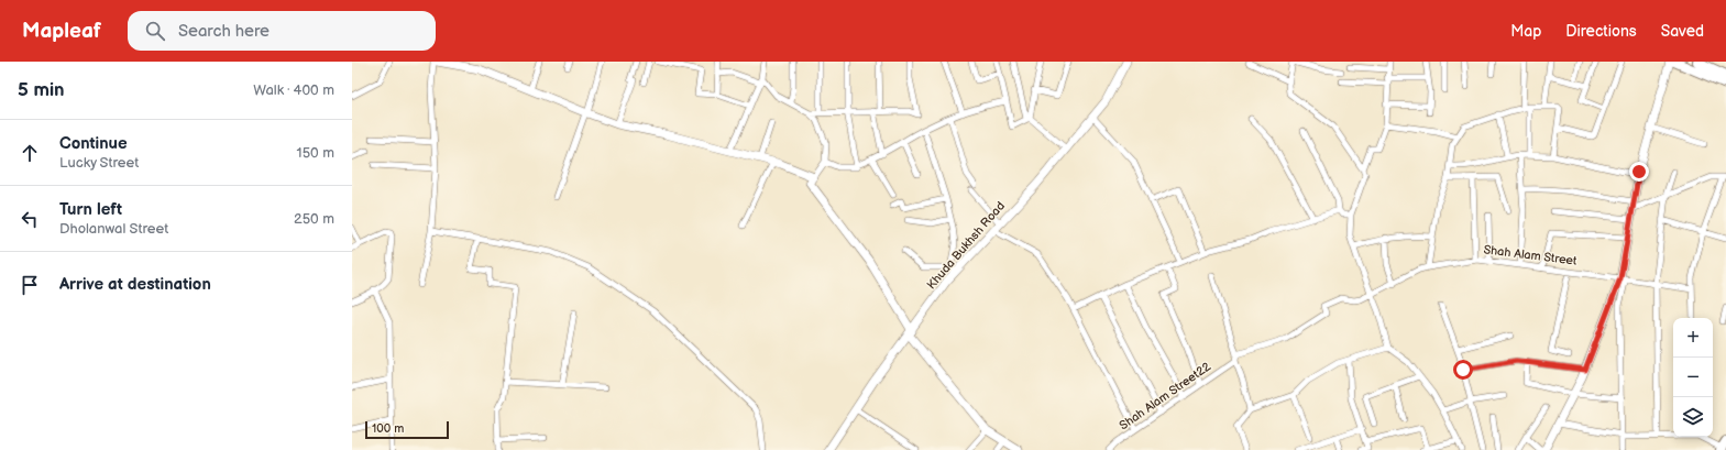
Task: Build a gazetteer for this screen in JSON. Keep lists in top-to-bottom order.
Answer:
{
  "streets": {
    "street": ["Khuda Bukhsh Road", "Shah Alam Street", "Shah Alam Street22"]
  },
  "crossings": [
    ["Shah Alam Street", "Shah Alam Street22"]
  ],
  "scale_bar": "100 m",
  "page": {
    "header": "Mapleaf",
    "search": "Search here",
    "nav": ["Map", "Directions", "Saved"],
    "heading": ["5 min", "Walk · 400 m"],
    "list": [
      ["Continue", "Lucky Street", "150 m"],
      ["Turn left", "Dholanwal Street", "250 m"],
      "Arrive at destination"
    ],
    "map_buttons": ["+", "−"],
    "scale": "100 m"
  }
}
